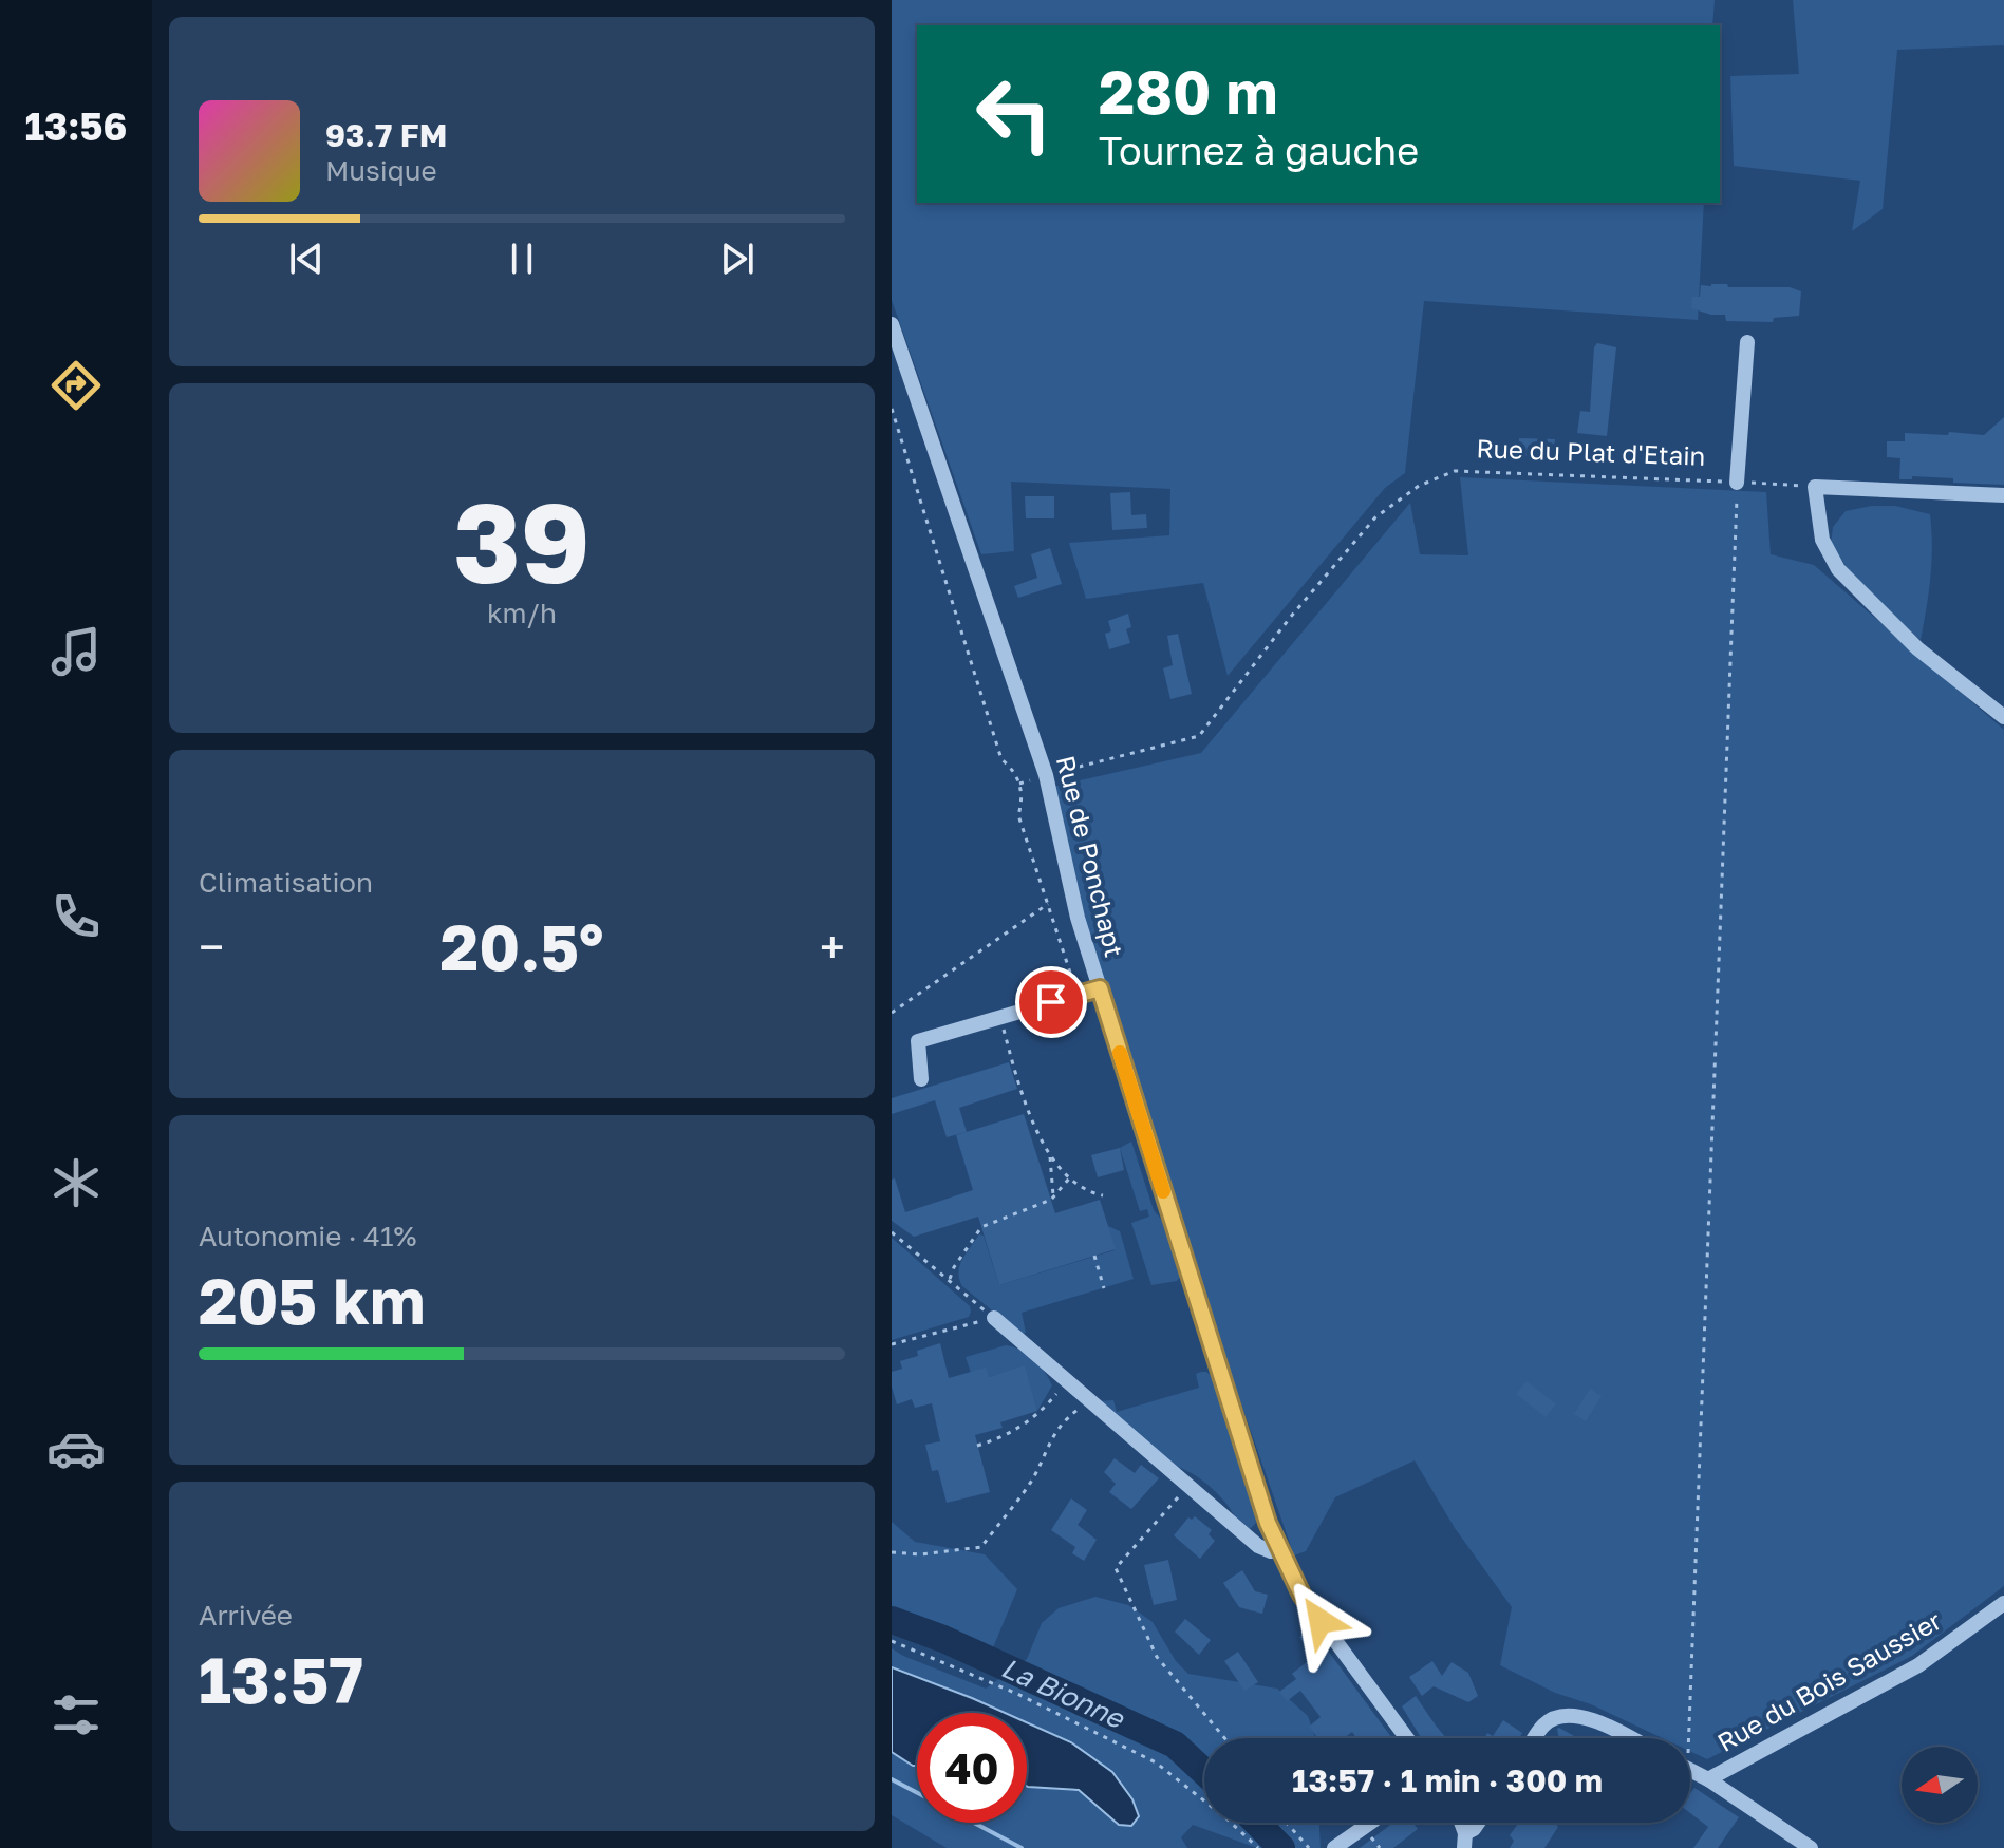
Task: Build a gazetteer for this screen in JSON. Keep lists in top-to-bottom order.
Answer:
{
  "streets": {
    "street": ["Rue de Ponchapt", "Rue du Bois Saussier"],
    "path": ["Rue du Plat d'Etain"]
  },
  "crossings": [
    ["Rue du Plat d'Etain", "Rue de Ponchapt"]
  ],
  "water": ["La Bionne"],
  "north": "left",
  "page": {
    "tabs": "13:56",
    "turn": ["280 m", "Tournez à gauche"],
    "song": ["93.7 FM", "Musique"],
    "tile": [
      ["39", "km/h"],
      "Climatisation",
      ["Autonomie · 41%", "205 km"],
      ["Arrivée", "13:57"]
    ],
    "heat": ["−", "20.5°", "+"],
    "limit": "40",
    "trip": "13:57 · 1 min · 300 m"
  }
}
